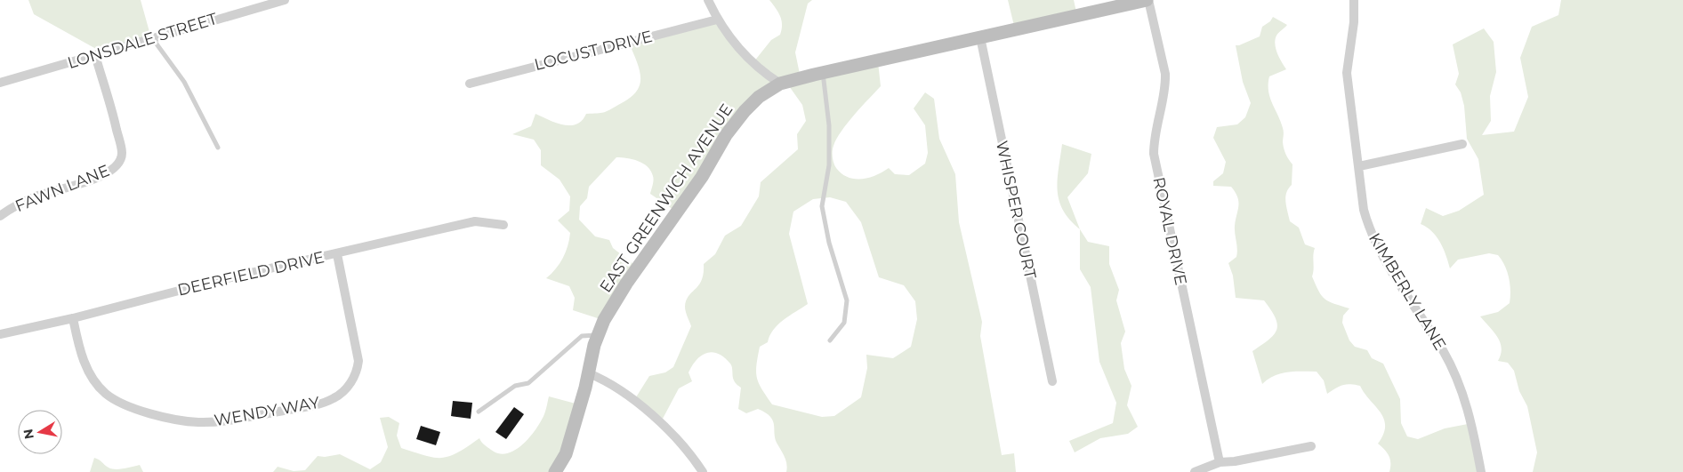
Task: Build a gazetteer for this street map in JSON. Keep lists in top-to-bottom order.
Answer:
{
  "streets": {
    "street": [
      "LONSDALE STREET",
      "LOCUST DRIVE",
      "FAWN LANE",
      "EAST GREENWICH AVENUE",
      "WHISPER COURT",
      "ROYAL DRIVE",
      "DEERFIELD DRIVE",
      "KIMBERLY LANE",
      "WENDY WAY"
    ]
  },
  "crossings": [
    ["LONSDALE STREET", "FAWN LANE"],
    ["EAST GREENWICH AVENUE", "WHISPER COURT"],
    ["EAST GREENWICH AVENUE", "ROYAL DRIVE"],
    ["DEERFIELD DRIVE", "WENDY WAY"]
  ],
  "north": "left"
}
